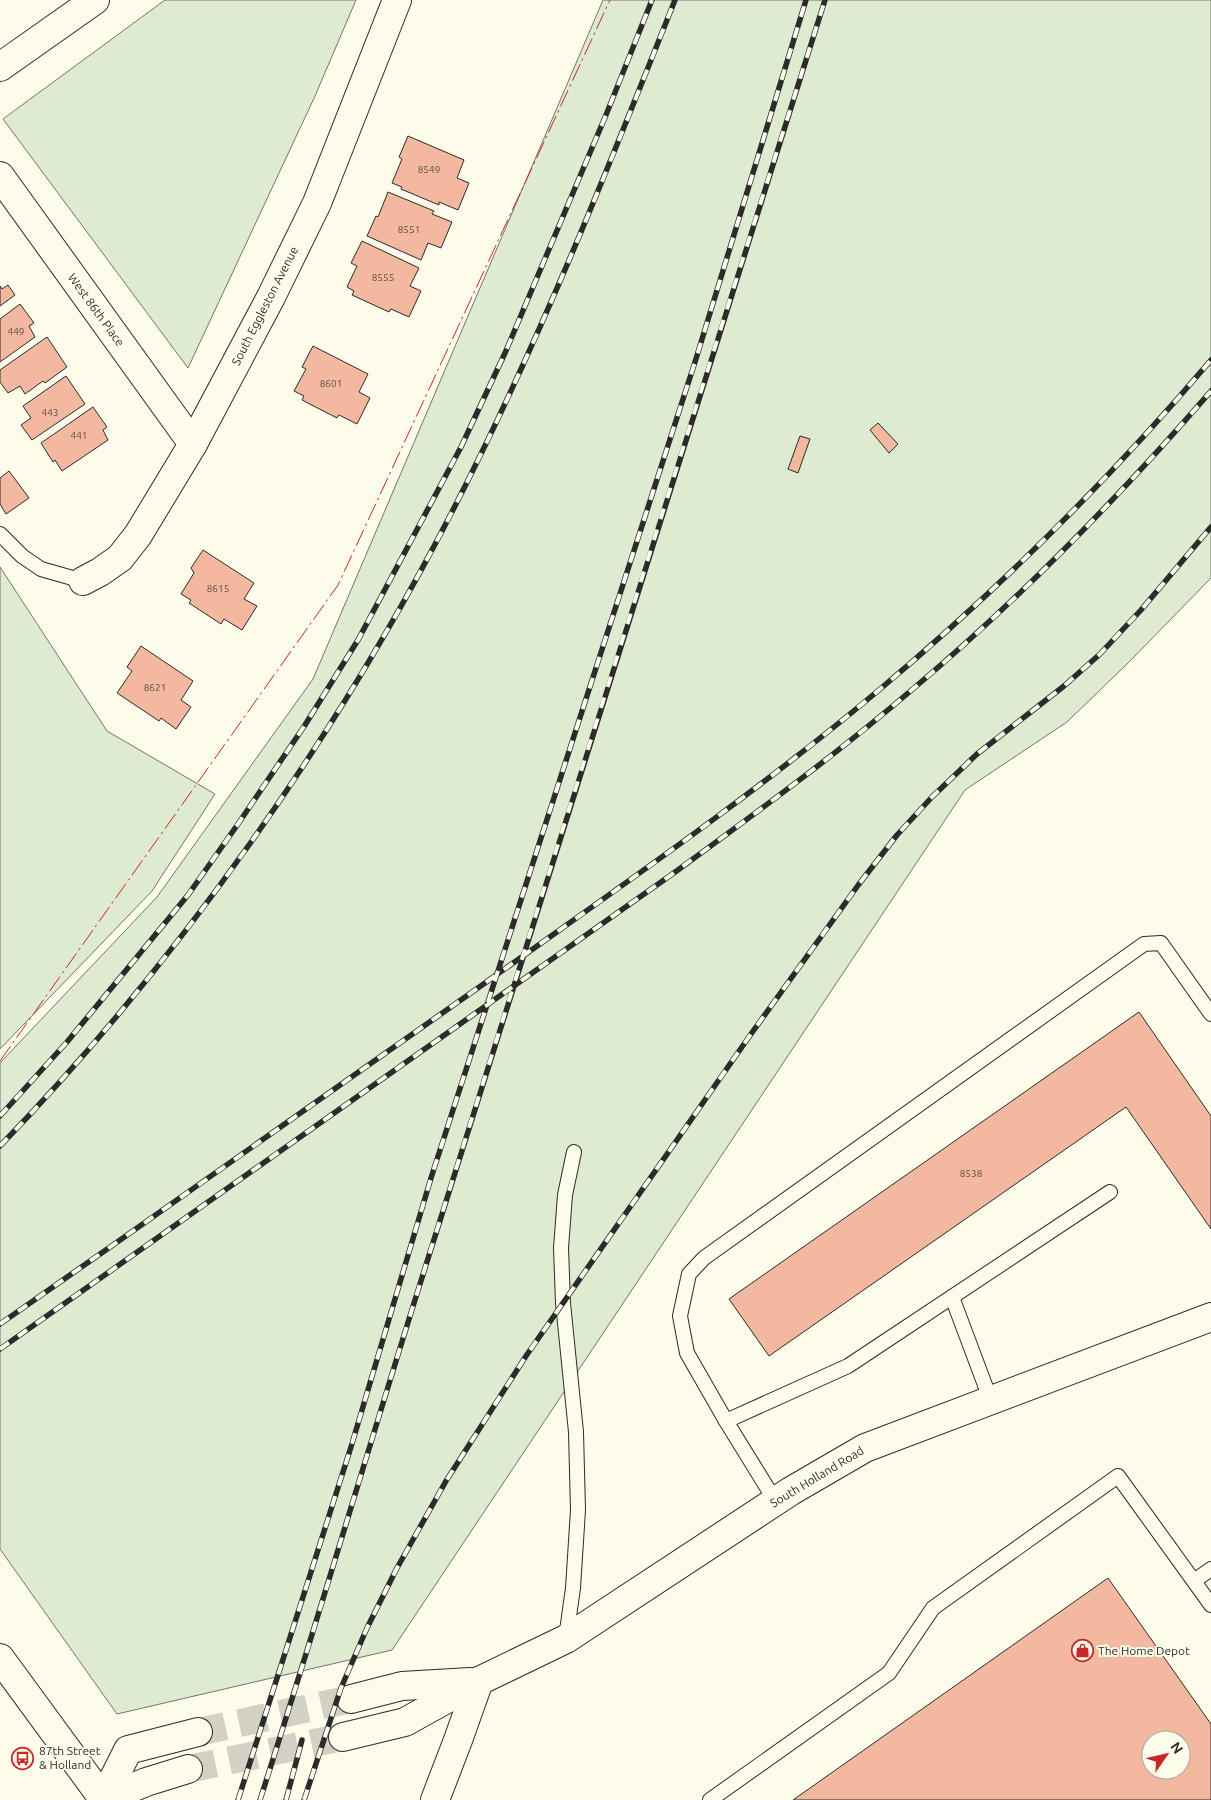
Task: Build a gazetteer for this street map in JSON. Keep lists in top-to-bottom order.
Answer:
{
  "streets": {
    "main road": ["South Eggleston Avenue", "West 86th Place", "South Holland Road"]
  },
  "crossings": [
    ["South Eggleston Avenue", "West 86th Place"]
  ],
  "places": {
    "shop": ["The Home Depot"],
    "bus stop": ["87th Street & Holland"]
  },
  "house_numbers": [
    "8549",
    "8551",
    "8555",
    "449",
    "8601",
    "443",
    "441",
    "8615",
    "8621",
    "8538"
  ],
  "north": "top right"
}
